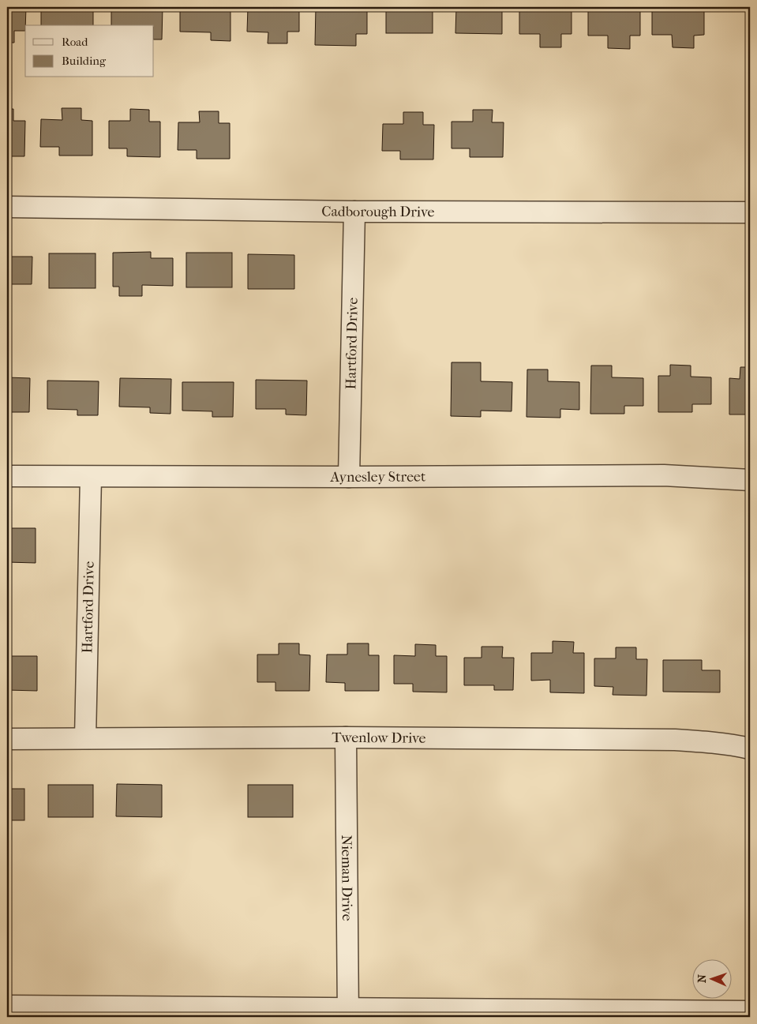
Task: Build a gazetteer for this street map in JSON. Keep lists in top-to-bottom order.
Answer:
{
  "streets": {
    "street": [
      "Cadborough Drive",
      "Hartford Drive",
      "Aynesley Street",
      "Twenlow Drive",
      "Nieman Drive"
    ]
  },
  "crossings": [
    ["Cadborough Drive", "Hartford Drive"],
    ["Hartford Drive", "Aynesley Street"],
    ["Hartford Drive", "Twenlow Drive"],
    ["Twenlow Drive", "Nieman Drive"]
  ],
  "legend": ["Road", "Building"],
  "north": "left"
}
